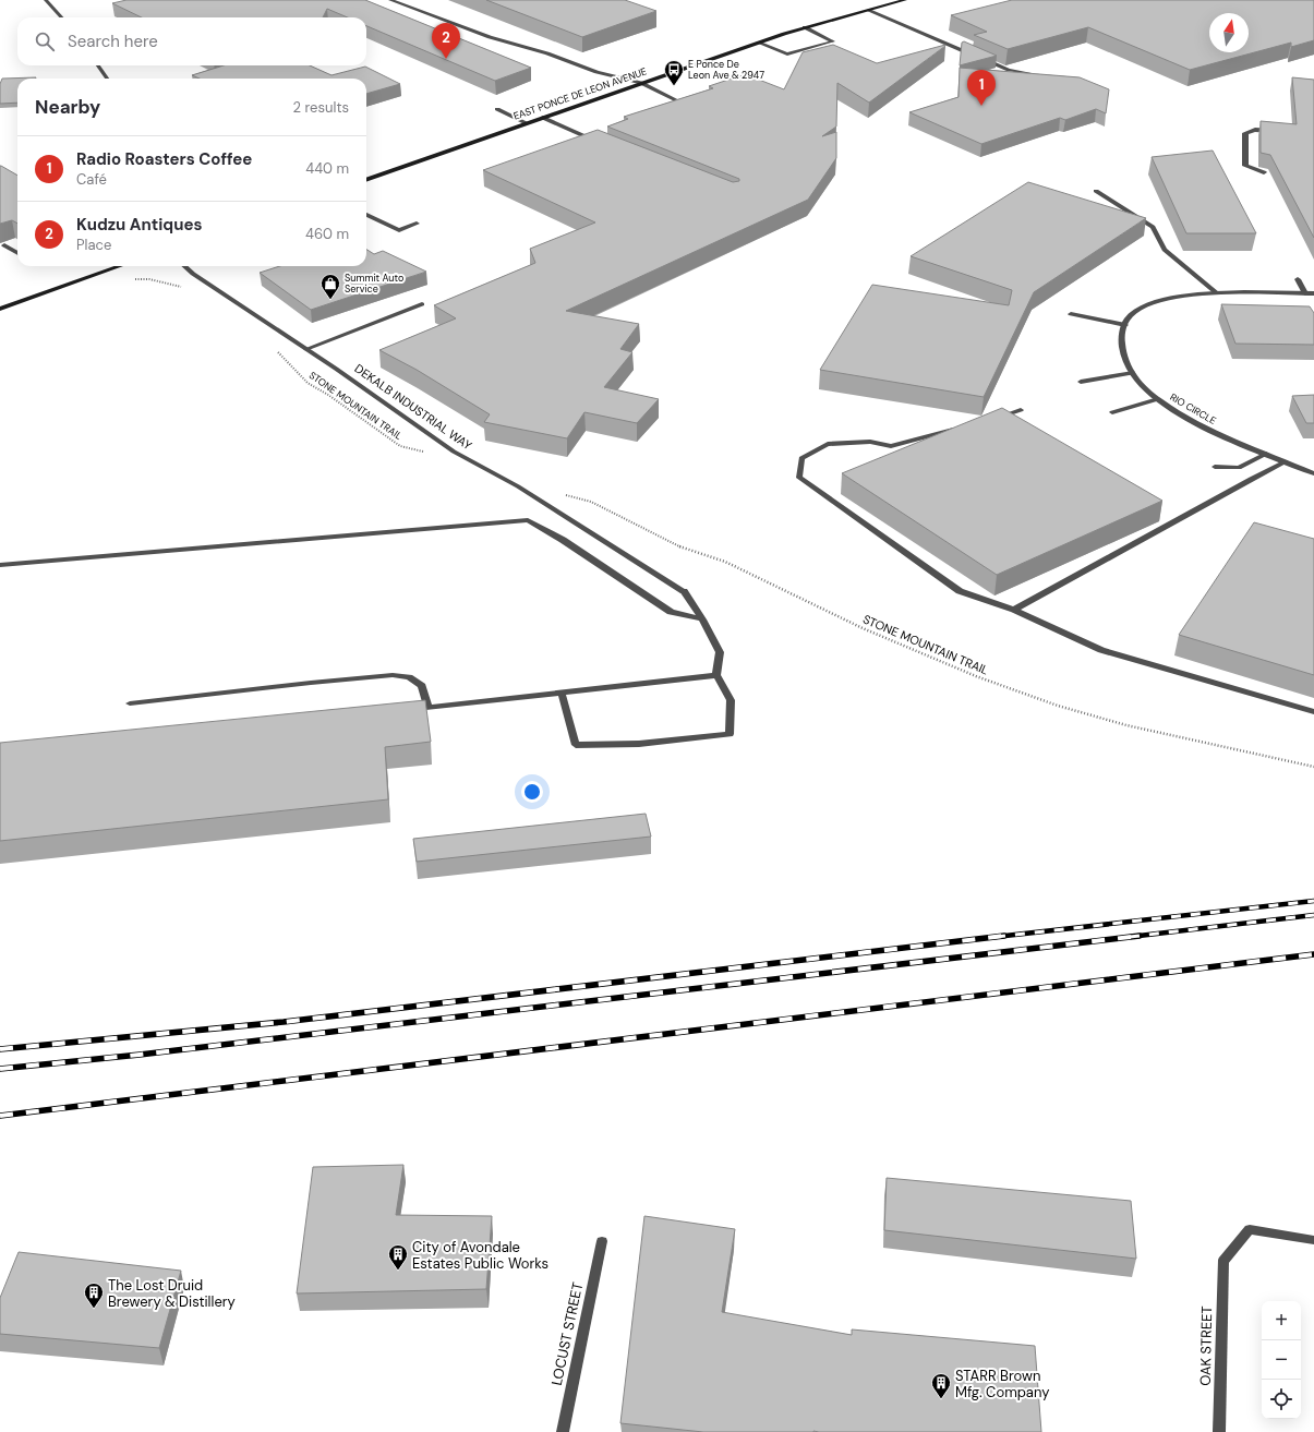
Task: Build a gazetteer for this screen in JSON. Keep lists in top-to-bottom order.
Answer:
{
  "streets": {
    "main road": ["EAST PONCE DE LEON AVENUE"],
    "street": [
      "DEKALB INDUSTRIAL WAY",
      "RIO CIRCLE",
      "LOCUST STREET",
      "OAK STREET"
    ],
    "path": ["STONE MOUNTAIN TRAIL"]
  },
  "crossings": [
    ["STONE MOUNTAIN TRAIL", "DEKALB INDUSTRIAL WAY"]
  ],
  "places": {
    "bus stop": ["E Ponce De Leon Ave & 2947"],
    "shop": ["Summit Auto Service"],
    "building": ["City of Avondale Estates Public Works", "The Lost Druid Brewery & Distillery", "STARR Brown Mfg. Company"]
  },
  "north": "top",
  "page": {
    "search": "Search here",
    "pins": ["2", "1"],
    "heading": ["Nearby", "2 results"],
    "list": [
      {
        "mark": "1",
        "name": "Radio Roasters Coffee",
        "note": "Café",
        "value": "440 m"
      },
      {
        "mark": "2",
        "name": "Kudzu Antiques",
        "note": "Place",
        "value": "460 m"
      }
    ],
    "map_buttons": ["+", "−"]
  }
}
